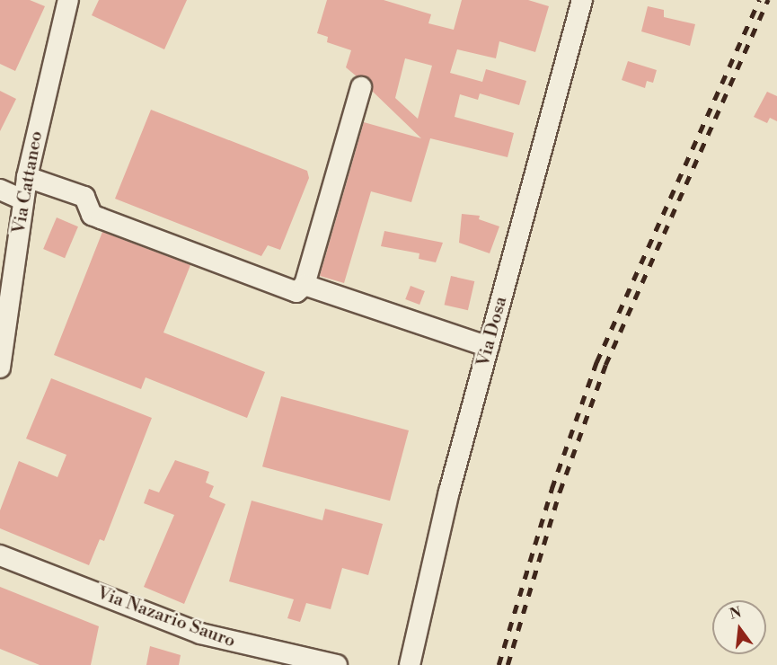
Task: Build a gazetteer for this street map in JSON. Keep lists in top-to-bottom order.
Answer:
{
  "streets": {
    "street": ["Via Cattaneo", "Via Dosa", "Via Nazario Sauro"]
  },
  "north": "top"
}
